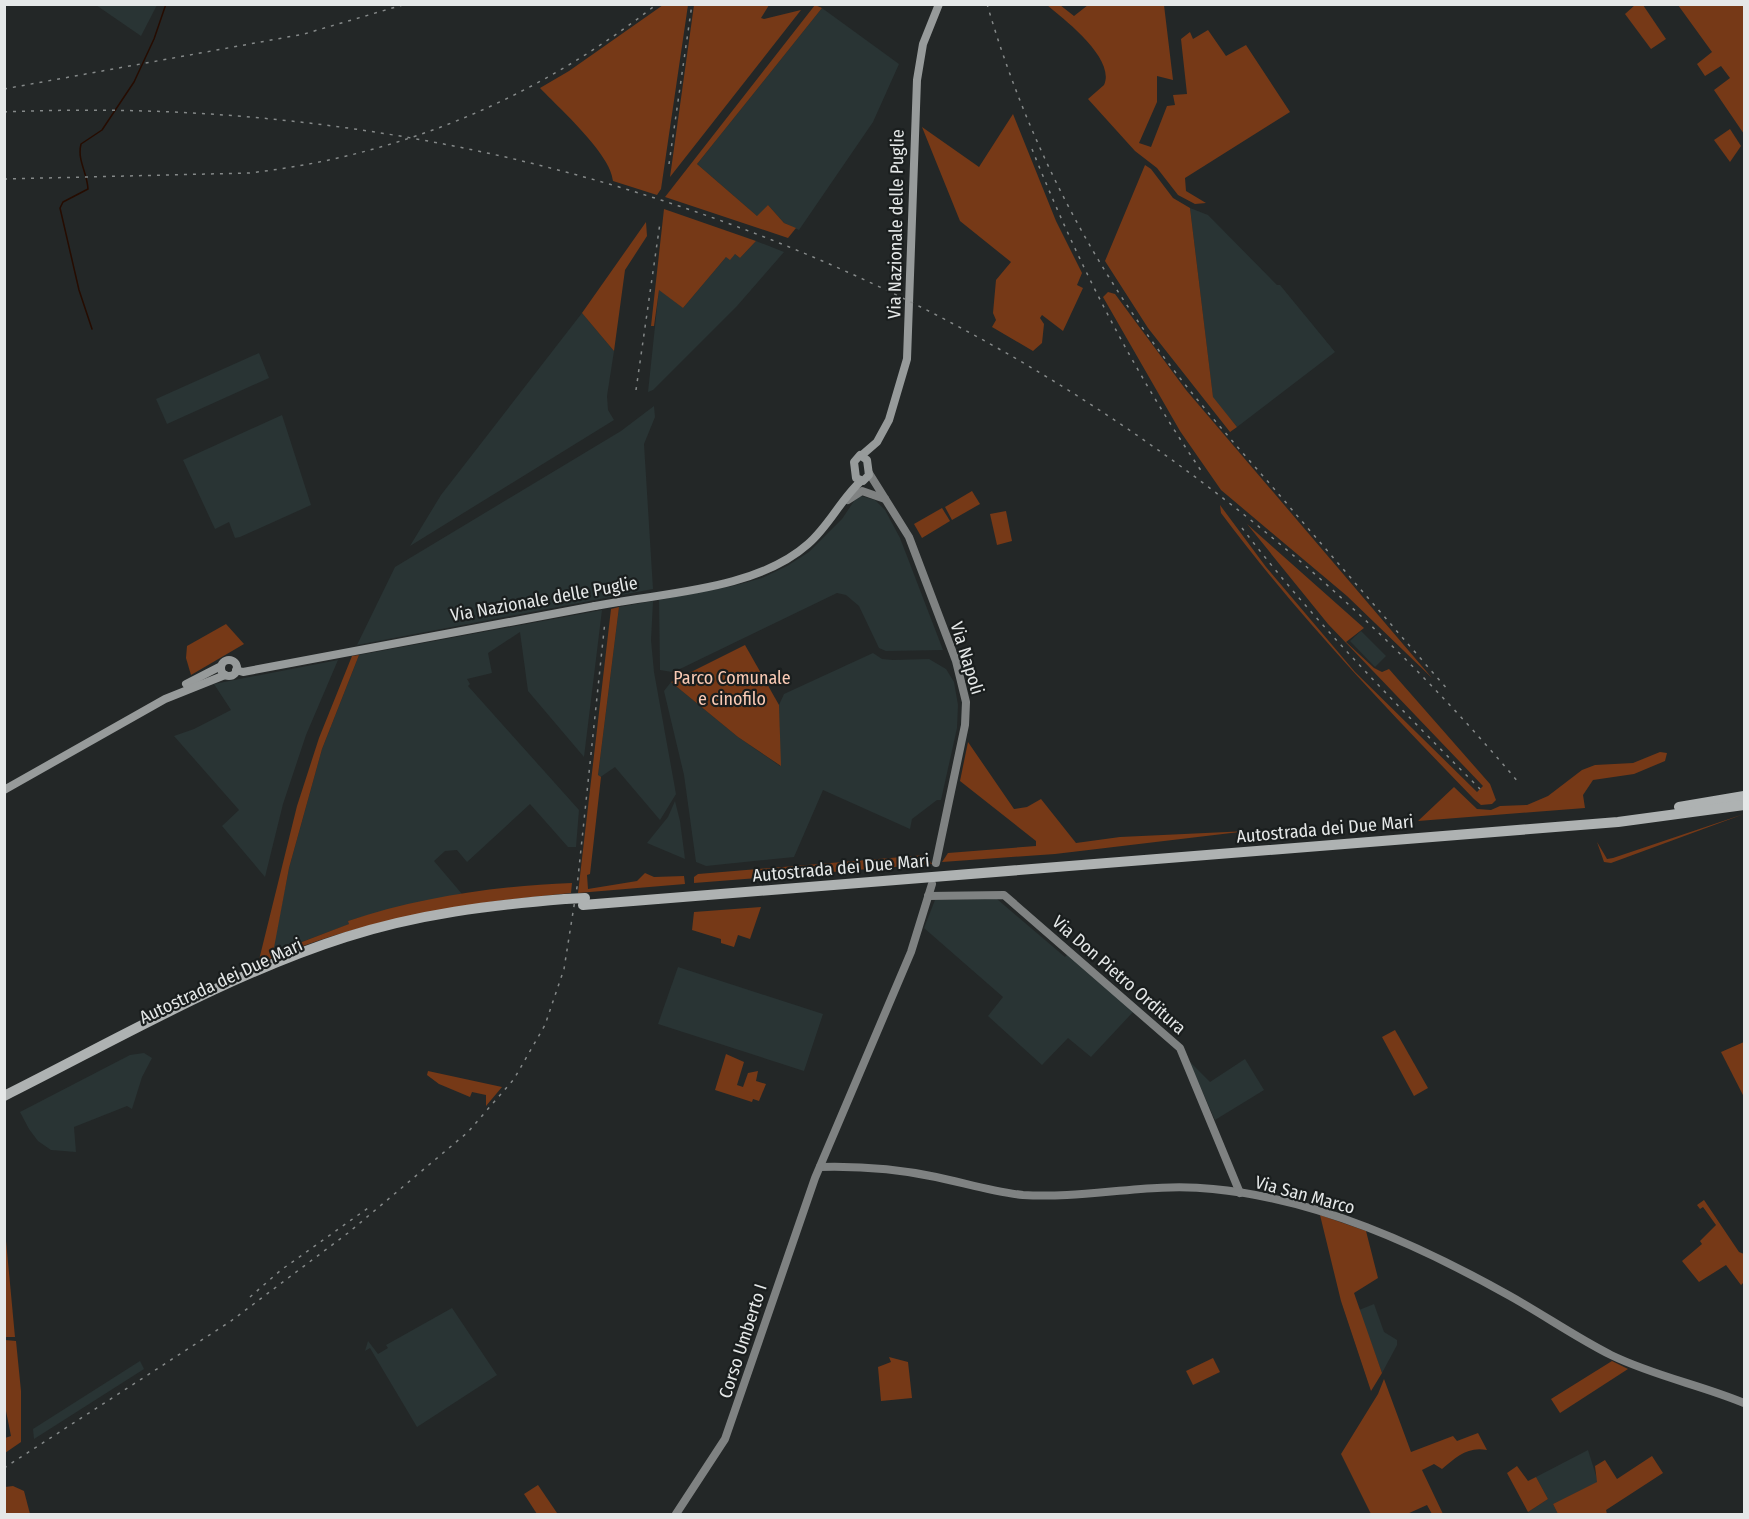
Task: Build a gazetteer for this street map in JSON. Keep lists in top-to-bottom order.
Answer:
{
  "streets": {
    "highway": ["Autostrada dei Due Mari"],
    "main road": [
      "Via Nazionale delle Puglie",
      "Via Napoli",
      "Via Don Pietro Orditura",
      "Via San Marco",
      "Corso Umberto I"
    ]
  },
  "crossings": [
    ["Via Nazionale delle Puglie", "Via Napoli"],
    ["Via Don Pietro Orditura", "Via San Marco"],
    ["Via San Marco", "Corso Umberto I"]
  ],
  "parks": ["Parco Comunale e cinofilo"]
}
